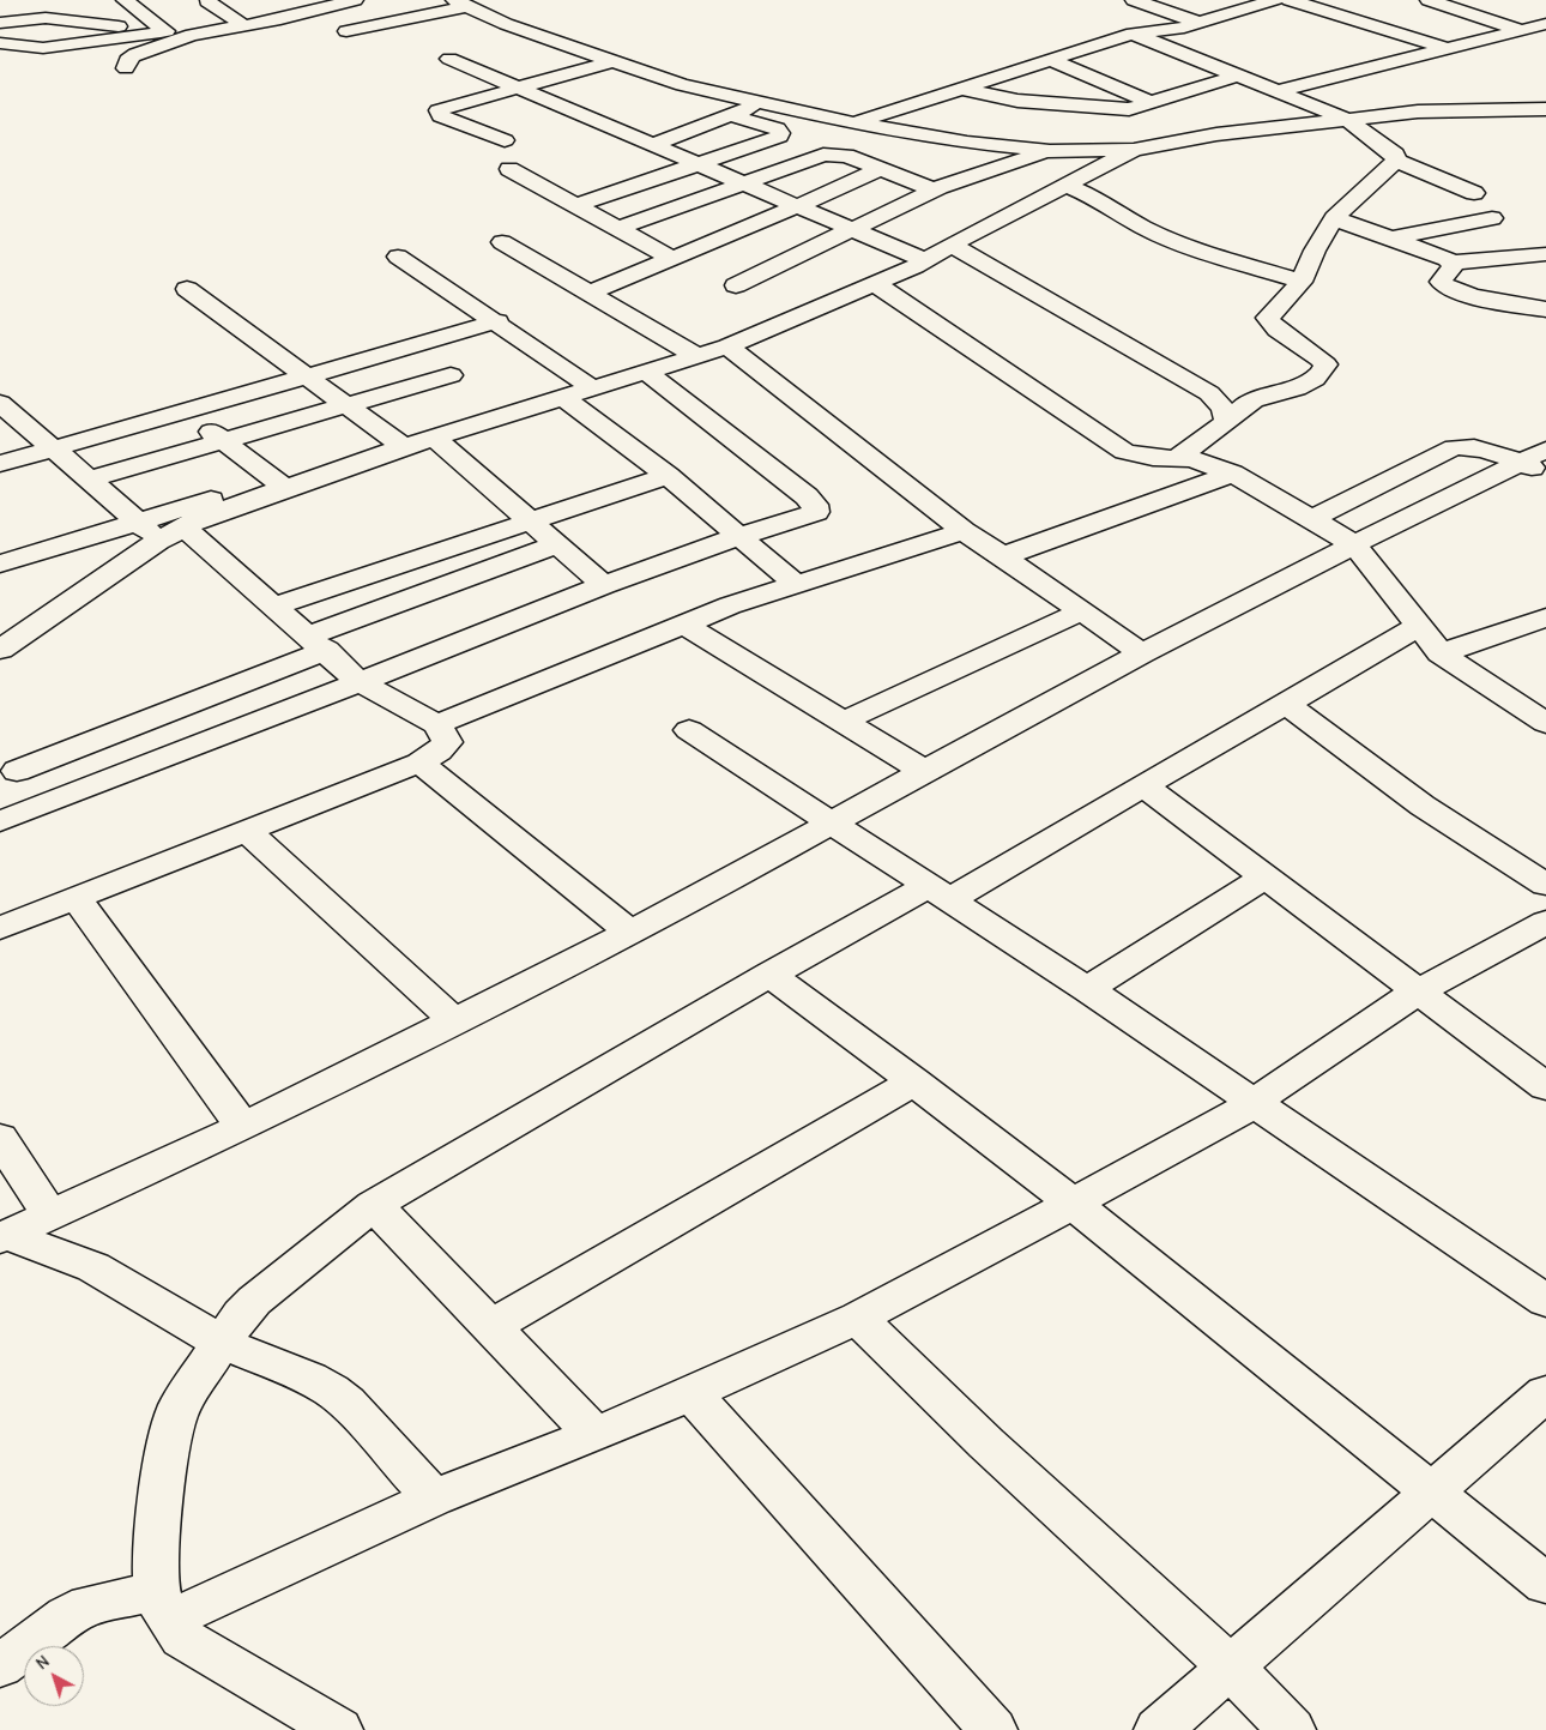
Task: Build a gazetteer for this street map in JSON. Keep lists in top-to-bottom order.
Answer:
{
  "north": "top left"
}
